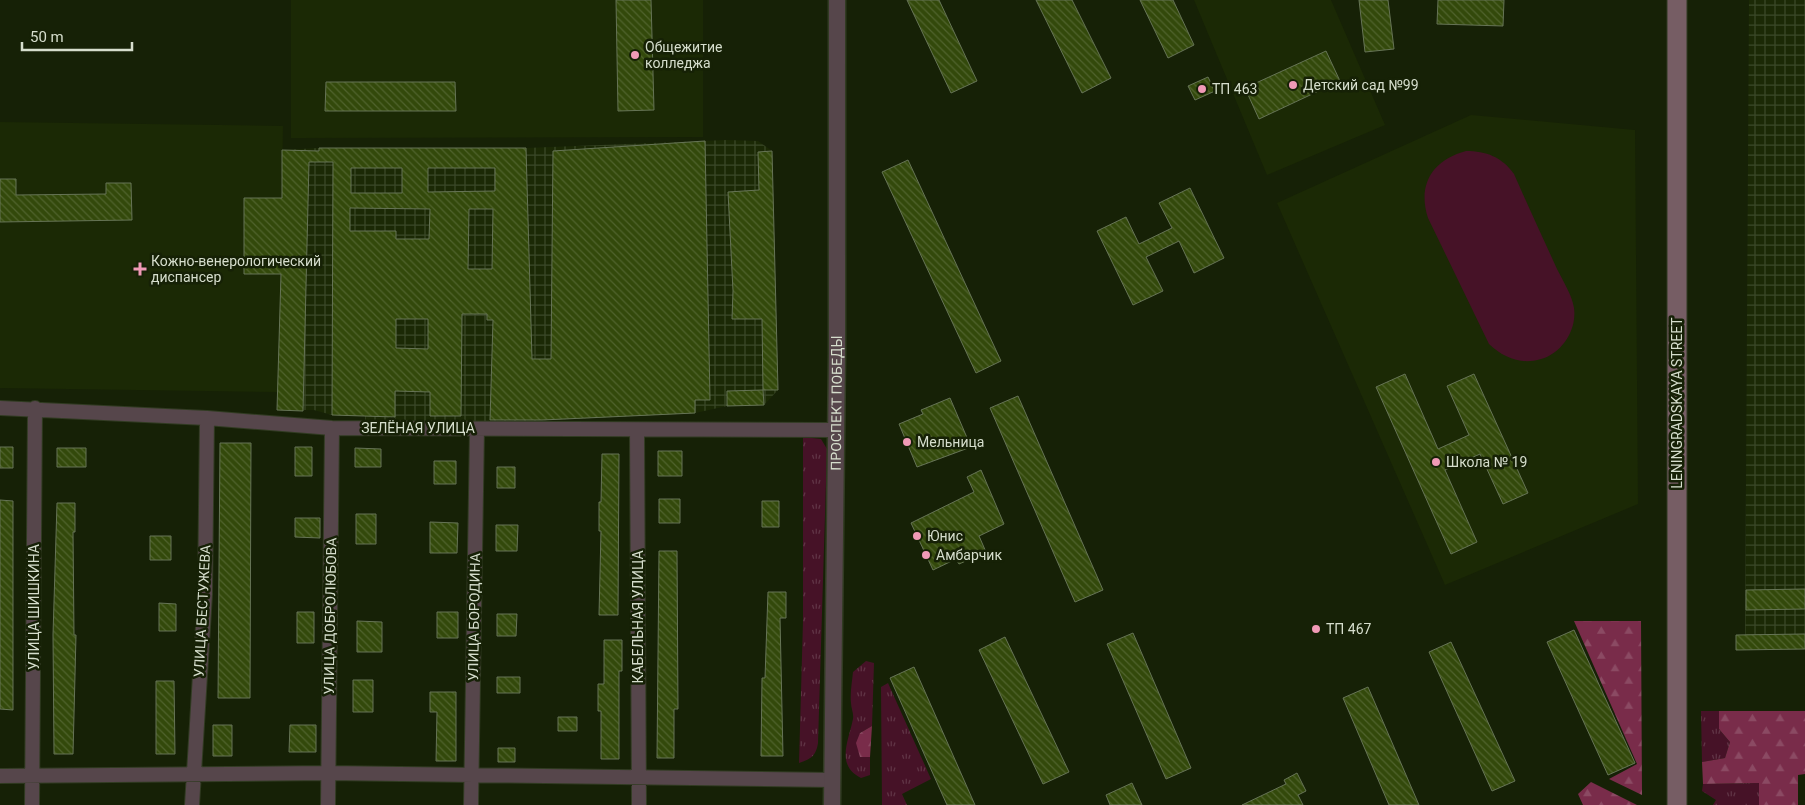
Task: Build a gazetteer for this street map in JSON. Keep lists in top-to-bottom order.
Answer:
{
  "streets": {
    "main road": ["LENINGRADSKAYA STREET"],
    "street": [
      "ПРОСПЕКТ ПОБЕДЫ",
      "ЗЕЛЁНАЯ УЛИЦА",
      "УЛИЦА ШИШКИНА",
      "УЛИЦА БЕСТУЖЕВА",
      "УЛИЦА ДОБРОЛЮБОВА",
      "УЛИЦА БОРОДИНА",
      "КАБЕЛЬНАЯ УЛИЦА"
    ]
  },
  "crossings": [
    ["ПРОСПЕКТ ПОБЕДЫ", "ЗЕЛЁНАЯ УЛИЦА"],
    ["ЗЕЛЁНАЯ УЛИЦА", "УЛИЦА ШИШКИНА"],
    ["ЗЕЛЁНАЯ УЛИЦА", "УЛИЦА БЕСТУЖЕВА"],
    ["ЗЕЛЁНАЯ УЛИЦА", "УЛИЦА ДОБРОЛЮБОВА"],
    ["ЗЕЛЁНАЯ УЛИЦА", "УЛИЦА БОРОДИНА"],
    ["ЗЕЛЁНАЯ УЛИЦА", "КАБЕЛЬНАЯ УЛИЦА"]
  ],
  "places": {
    "other": [
      "Общежитие колледжа",
      "Детский сад №99",
      "ТП 463",
      "Мельница",
      "Школа № 19",
      "Юнис",
      "Амбарчик",
      "ТП 467"
    ],
    "health": ["Кожно-венерологический диспансер"]
  },
  "scale_bar": "50 m"
}
